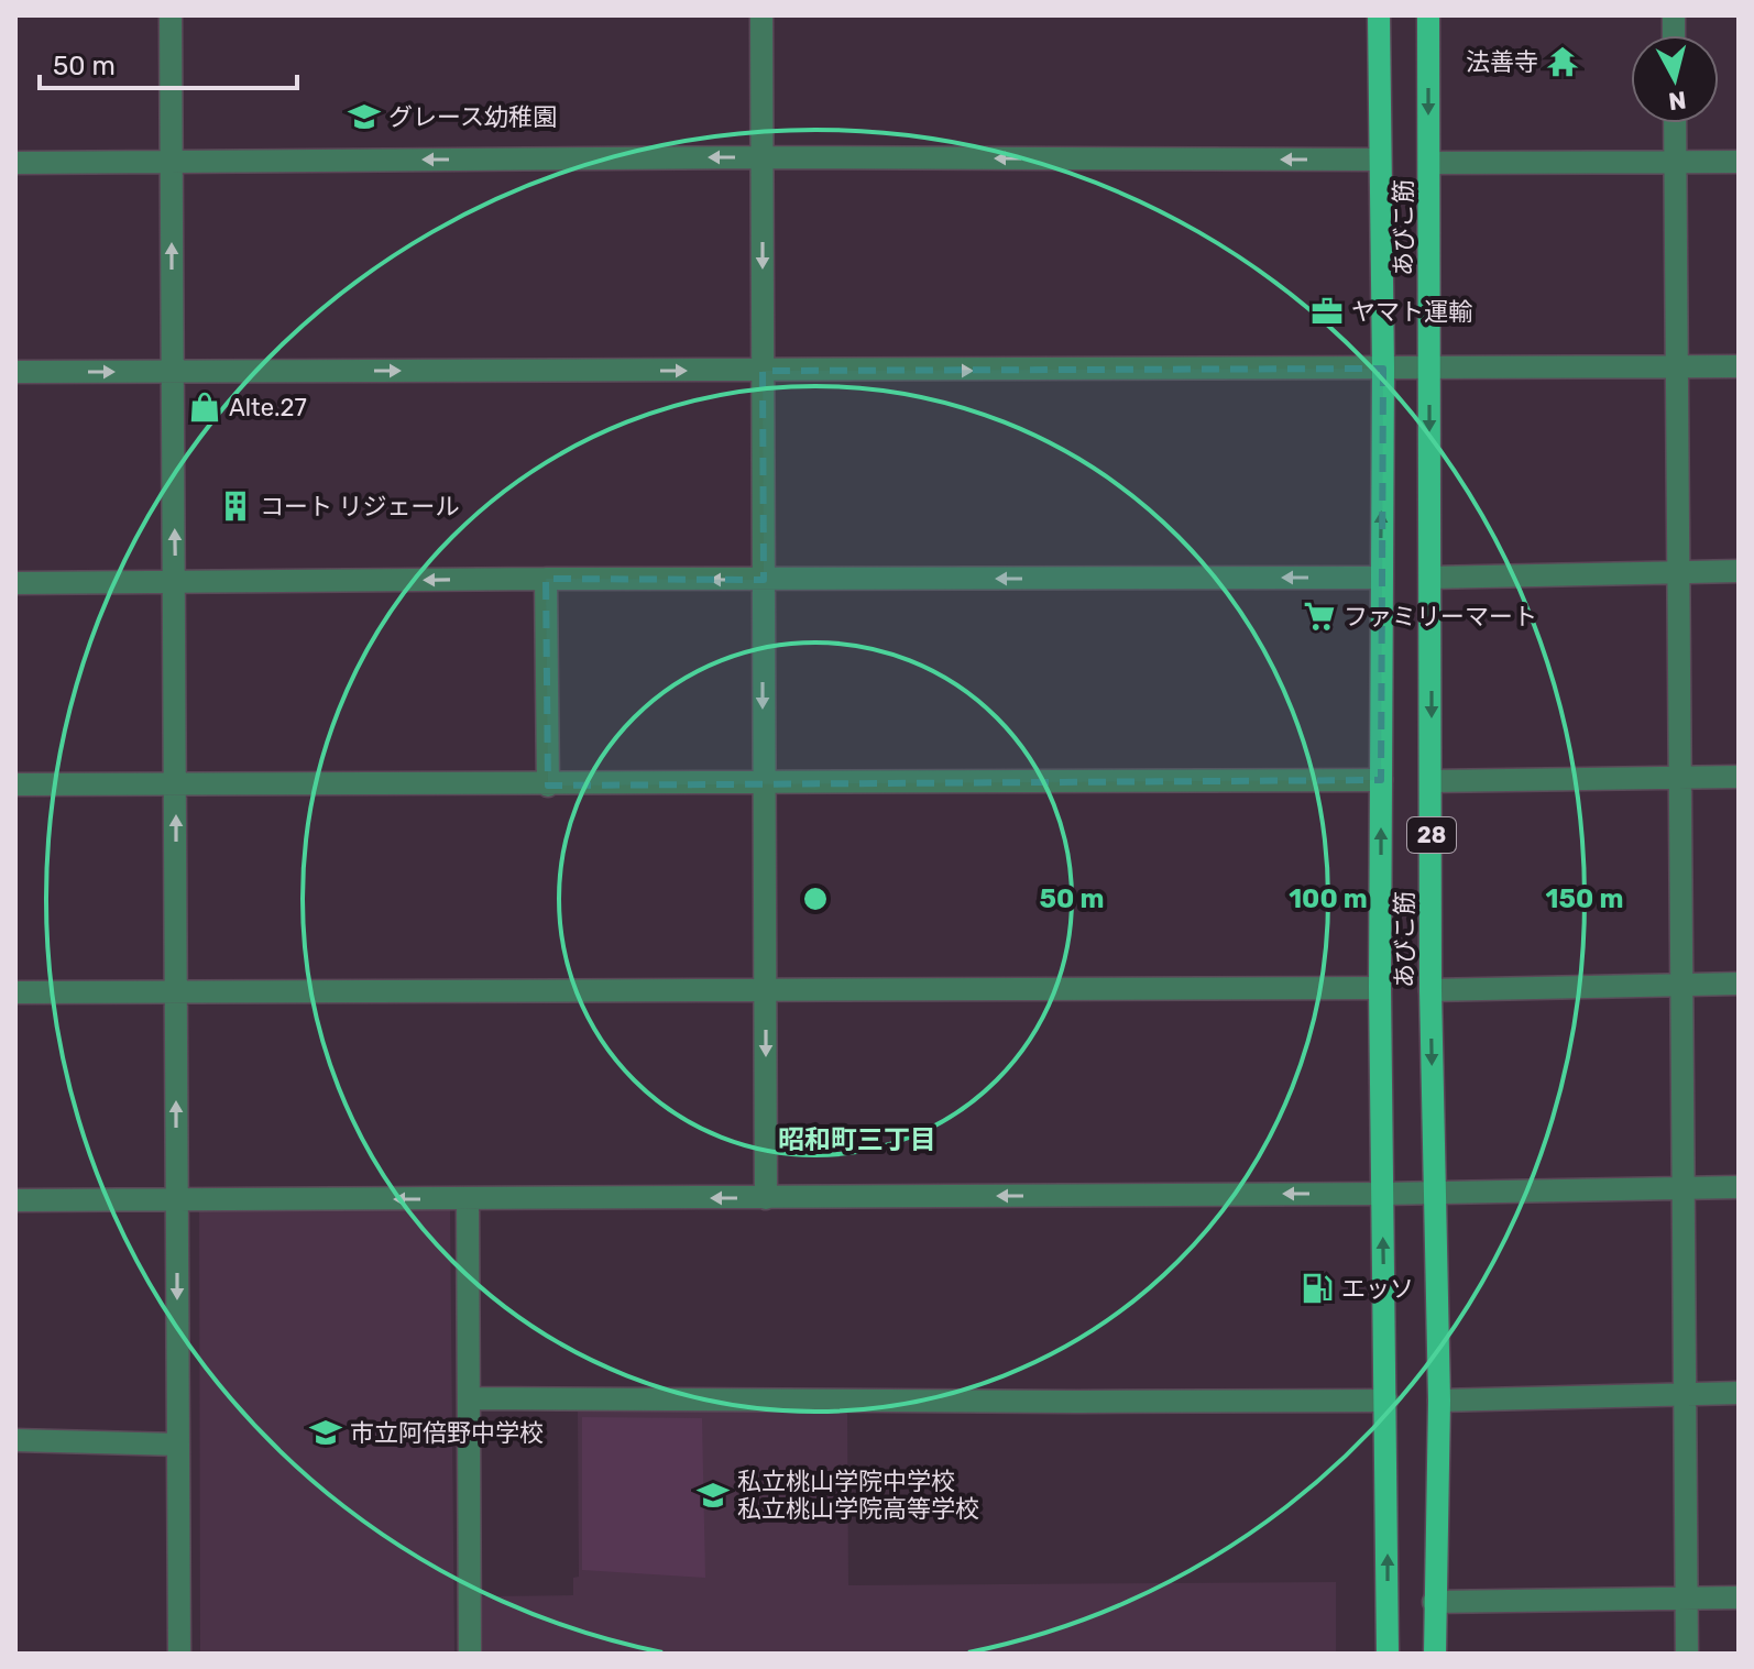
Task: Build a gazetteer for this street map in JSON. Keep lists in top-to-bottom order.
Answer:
{
  "streets": {
    "main road": ["あびこ筋", "28"]
  },
  "districts": ["昭和町三丁目"],
  "places": {
    "temple": ["法善寺"],
    "school or university": ["グレース幼稚園", "市立阿倍野中学校", "私立桃山学院中学校 私立桃山学院高等学校"],
    "office": ["ヤマト運輸"],
    "shop": ["Alte.27"],
    "building": ["コート リジェール"],
    "supermarket": ["ファミリーマート"],
    "fuel station": ["エッソ"]
  },
  "scale_bar": "50 m",
  "north": "bottom",
  "rings": ["50 m", "100 m", "150 m"]
}
